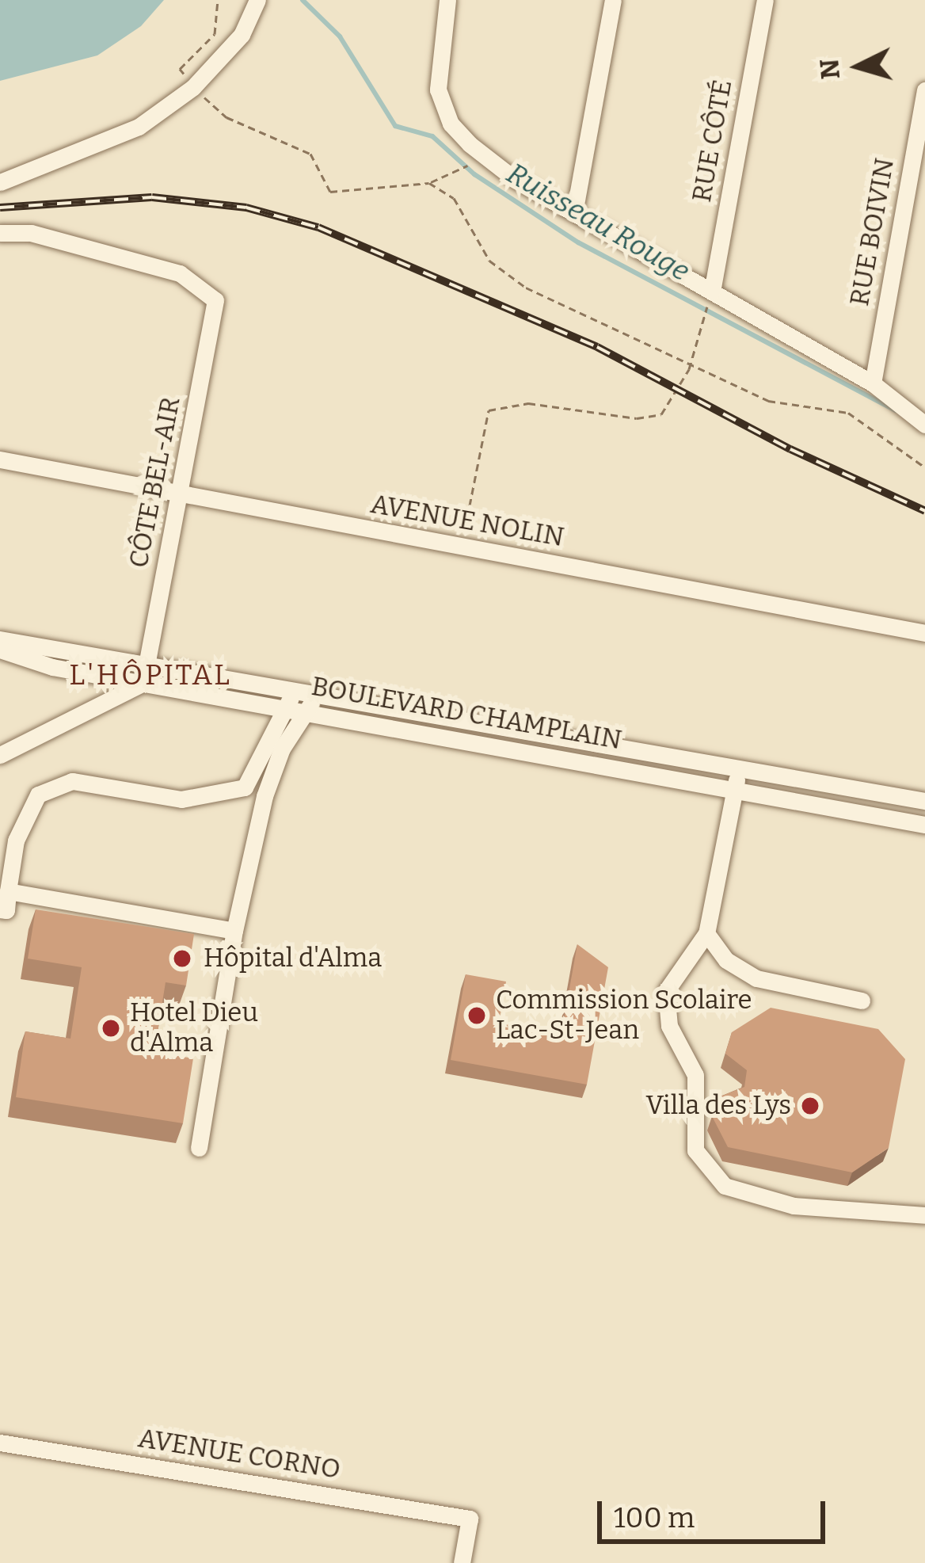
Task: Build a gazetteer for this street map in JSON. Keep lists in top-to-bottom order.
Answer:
{
  "streets": {
    "street": [
      "RUE CÔTÉ",
      "RUE BOIVIN",
      "CÔTE BEL-AIR",
      "AVENUE NOLIN",
      "BOULEVARD CHAMPLAIN",
      "AVENUE CORNO"
    ]
  },
  "crossings": [
    ["CÔTE BEL-AIR", "AVENUE NOLIN"],
    ["CÔTE BEL-AIR", "BOULEVARD CHAMPLAIN"]
  ],
  "districts": ["L'HÔPITAL"],
  "water": ["Ruisseau Rouge"],
  "places": [
    "Hôpital d'Alma",
    "Commission Scolaire Lac-St-Jean",
    "Hotel Dieu d'Alma",
    "Villa des Lys"
  ],
  "scale_bar": "100 m",
  "north": "left"
}
